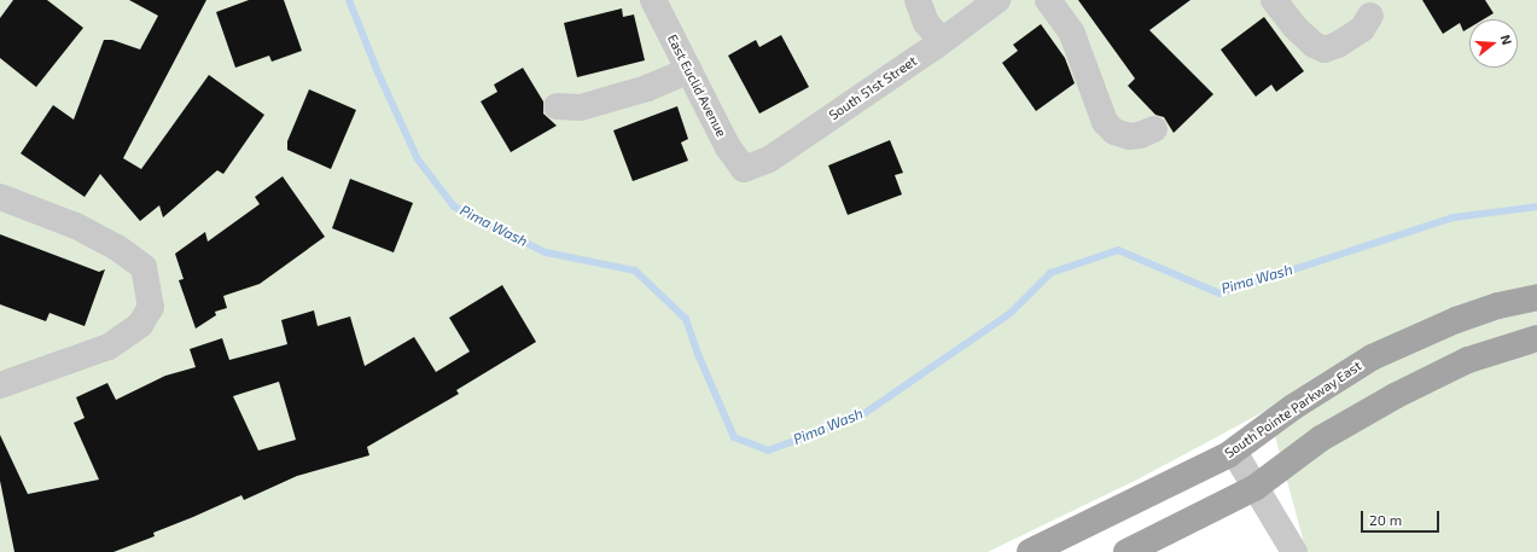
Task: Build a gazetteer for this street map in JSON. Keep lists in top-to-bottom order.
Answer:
{
  "streets": {
    "main road": ["South Pointe Parkway East"],
    "street": ["East Euclid Avenue", "South 51st Street"]
  },
  "crossings": [
    ["East Euclid Avenue", "South 51st Street"]
  ],
  "water": ["Pima Wash"],
  "scale_bar": "20 m",
  "north": "right"
}
